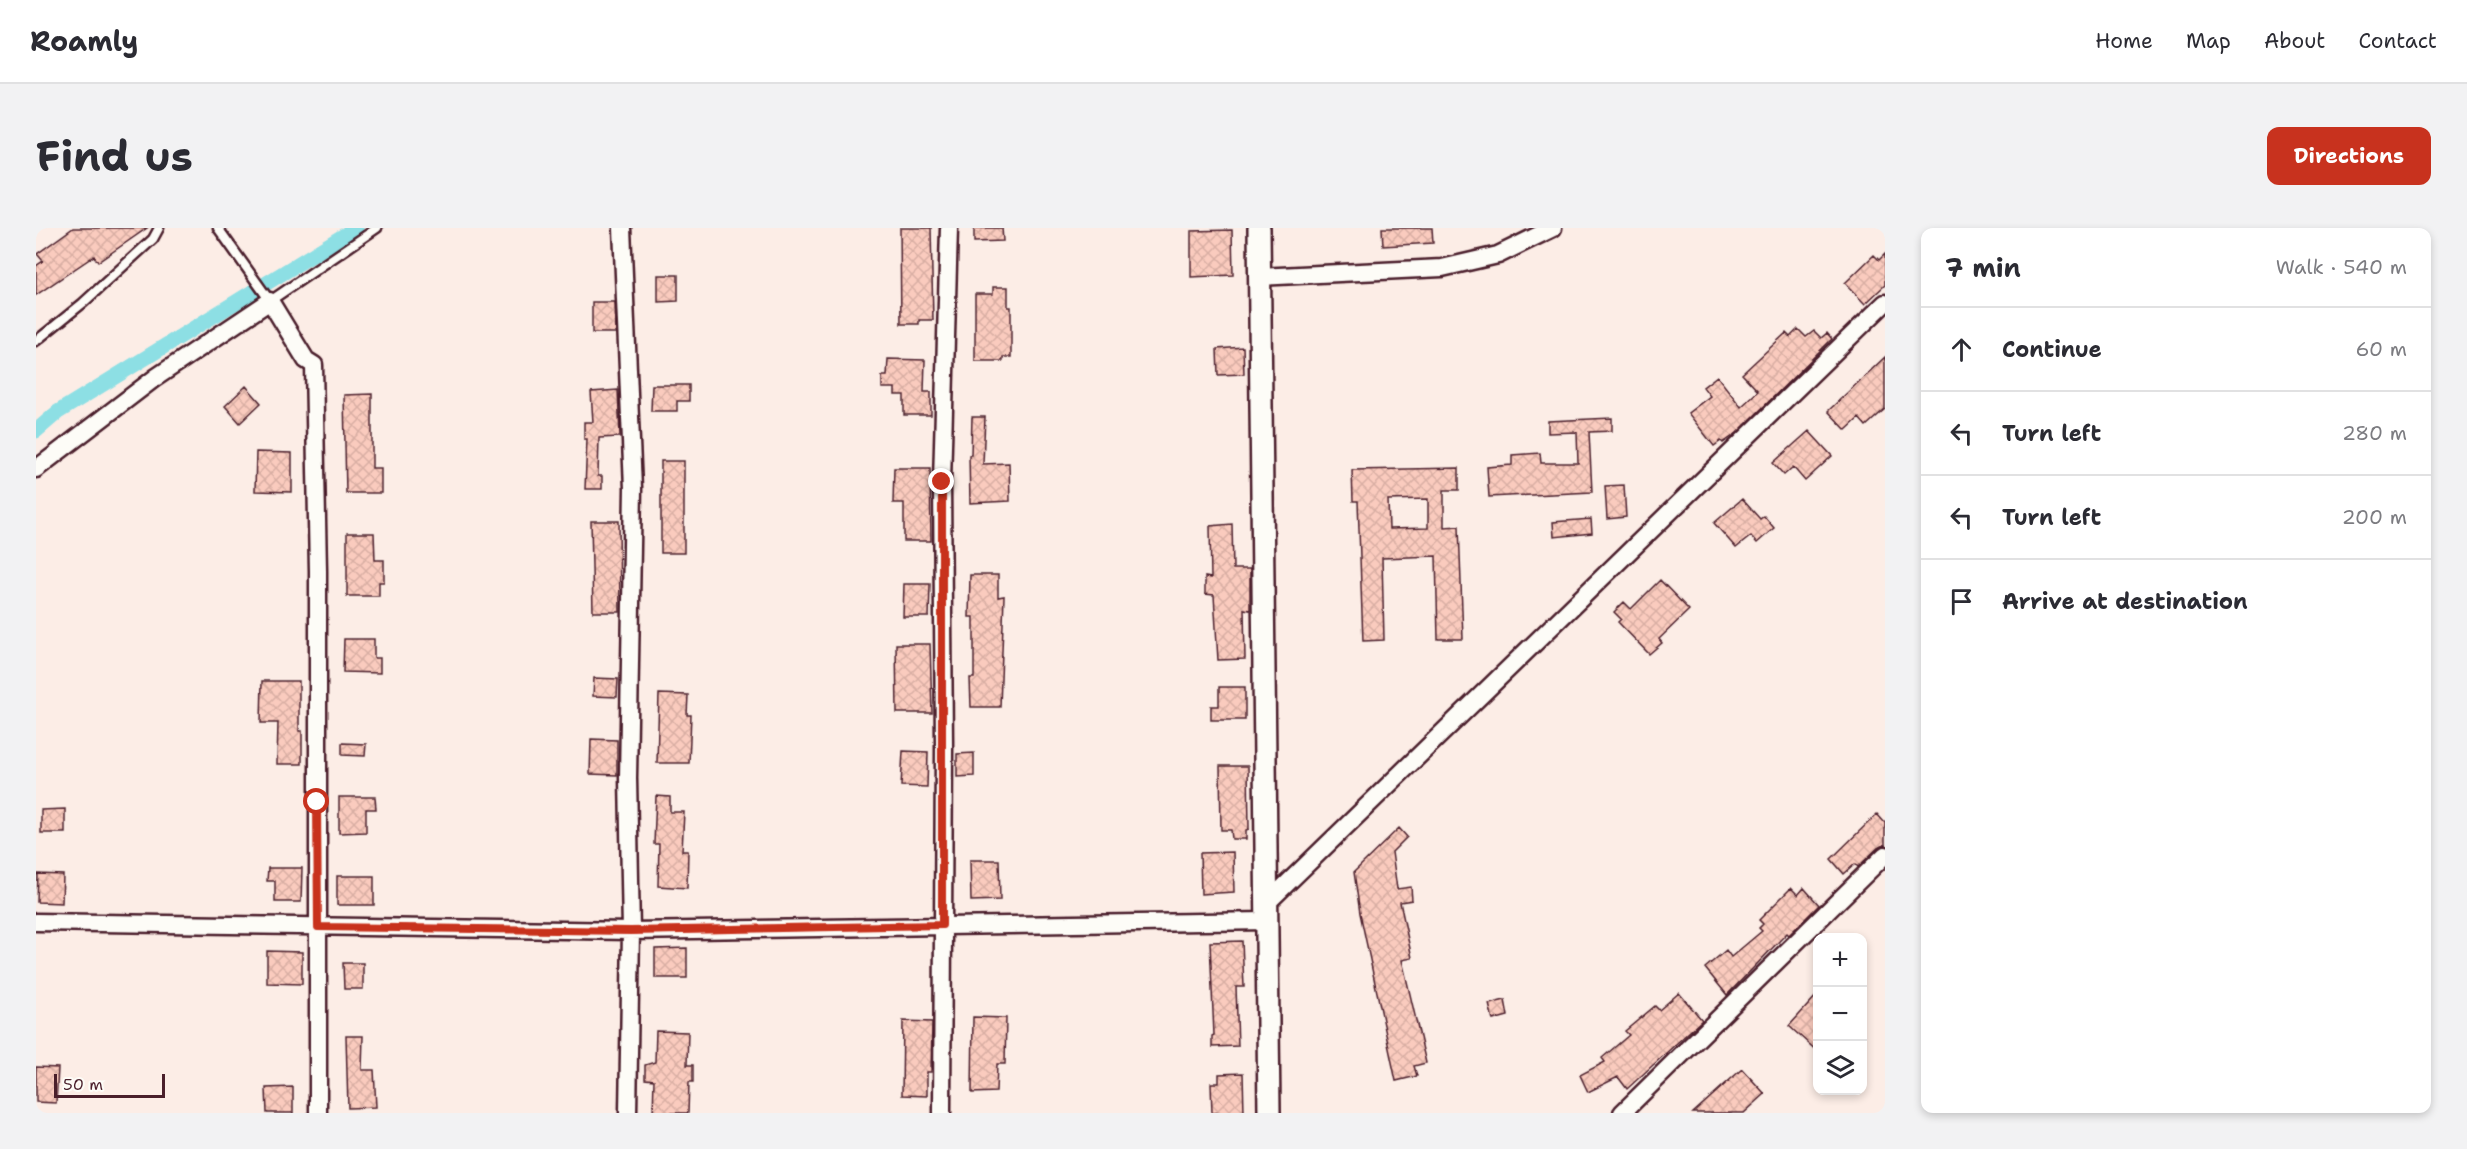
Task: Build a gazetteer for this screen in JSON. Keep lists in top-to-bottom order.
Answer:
{
  "scale_bar": "50 m",
  "page": {
    "header": "Roamly",
    "nav": [
      "Home",
      "Map",
      "About",
      "Contact"
    ],
    "buttons": "Directions",
    "title": "Find us",
    "heading": ["7 min", "Walk · 540 m"],
    "list": [
      ["Continue", "60 m"],
      ["Turn left", "280 m"],
      ["Turn left", "200 m"],
      "Arrive at destination"
    ],
    "map_buttons": ["+", "−"],
    "scale": "50 m"
  }
}
